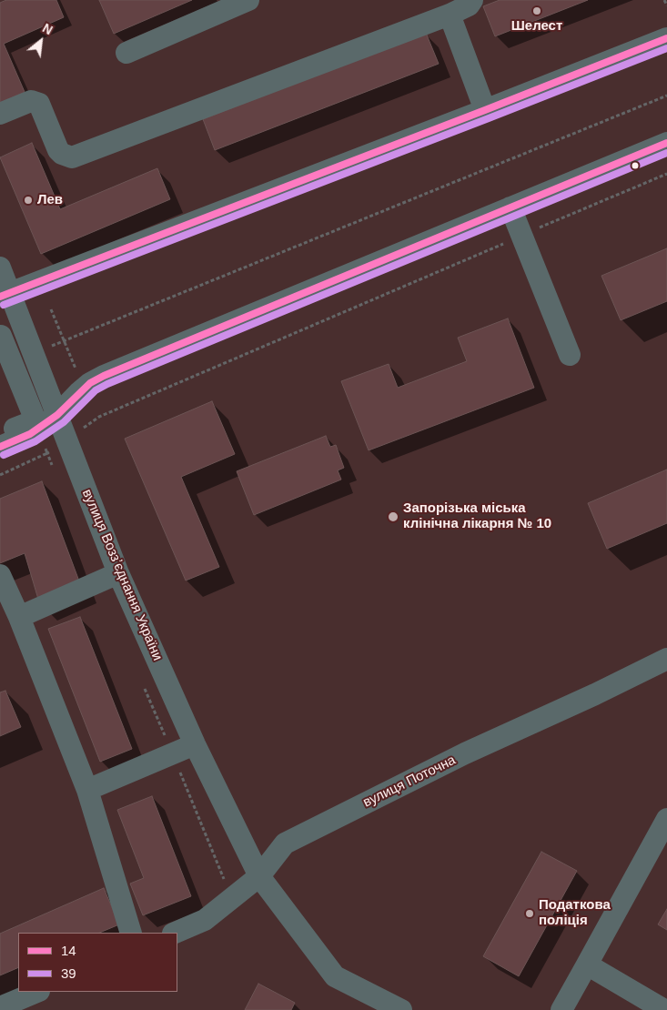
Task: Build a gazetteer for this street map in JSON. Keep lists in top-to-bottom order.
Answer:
{
  "streets": {
    "street": ["вулиця Воззʼєднання України", "вулиця Поточна"]
  },
  "crossings": [
    ["вулиця Воззʼєднання України", "вулиця Поточна"]
  ],
  "places": [
    "Шелест",
    "Лев",
    "Запорізька міська клінічна лікарня № 10",
    "Податкова поліція"
  ],
  "lines": ["transit line 14", "transit line 39"],
  "legend": ["14", "39"],
  "north": "top right"
}
